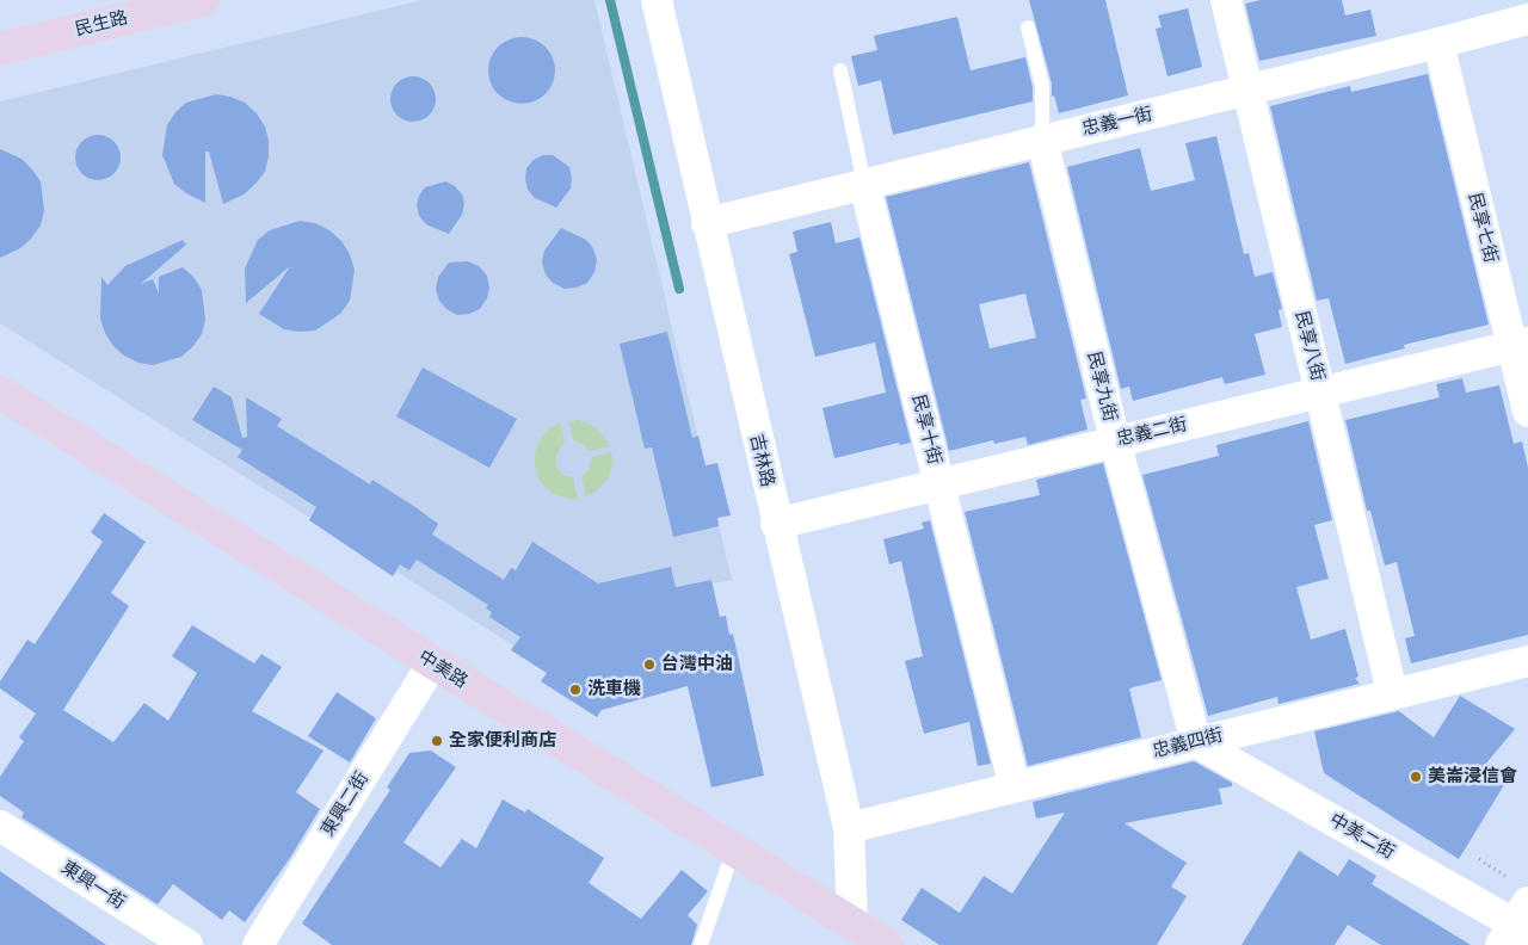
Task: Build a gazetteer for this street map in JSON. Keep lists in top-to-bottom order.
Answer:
{
  "streets": {
    "street": [
      "民生路",
      "忠義一街",
      "民享七街",
      "民享八街",
      "民享九街",
      "民享十街",
      "忠義二街",
      "吉林路",
      "中美路",
      "忠義四街",
      "東興二街",
      "中美二街",
      "東興一街"
    ]
  },
  "crossings": [
    ["忠義一街", "民享七街"],
    ["忠義一街", "民享八街"],
    ["忠義一街", "民享九街"],
    ["忠義一街", "民享十街"],
    ["忠義一街", "吉林路"],
    ["民享七街", "忠義二街"],
    ["民享八街", "忠義二街"],
    ["民享八街", "忠義四街"],
    ["民享九街", "忠義二街"],
    ["民享九街", "忠義四街"],
    ["民享九街", "中美二街"],
    ["民享十街", "忠義二街"],
    ["民享十街", "忠義四街"],
    ["忠義二街", "吉林路"],
    ["吉林路", "中美路"],
    ["吉林路", "忠義四街"],
    ["中美路", "東興二街"],
    ["忠義四街", "中美二街"]
  ],
  "places": [
    "台灣中油",
    "洗車機",
    "全家便利商店",
    "美崙浸信會"
  ]
}
